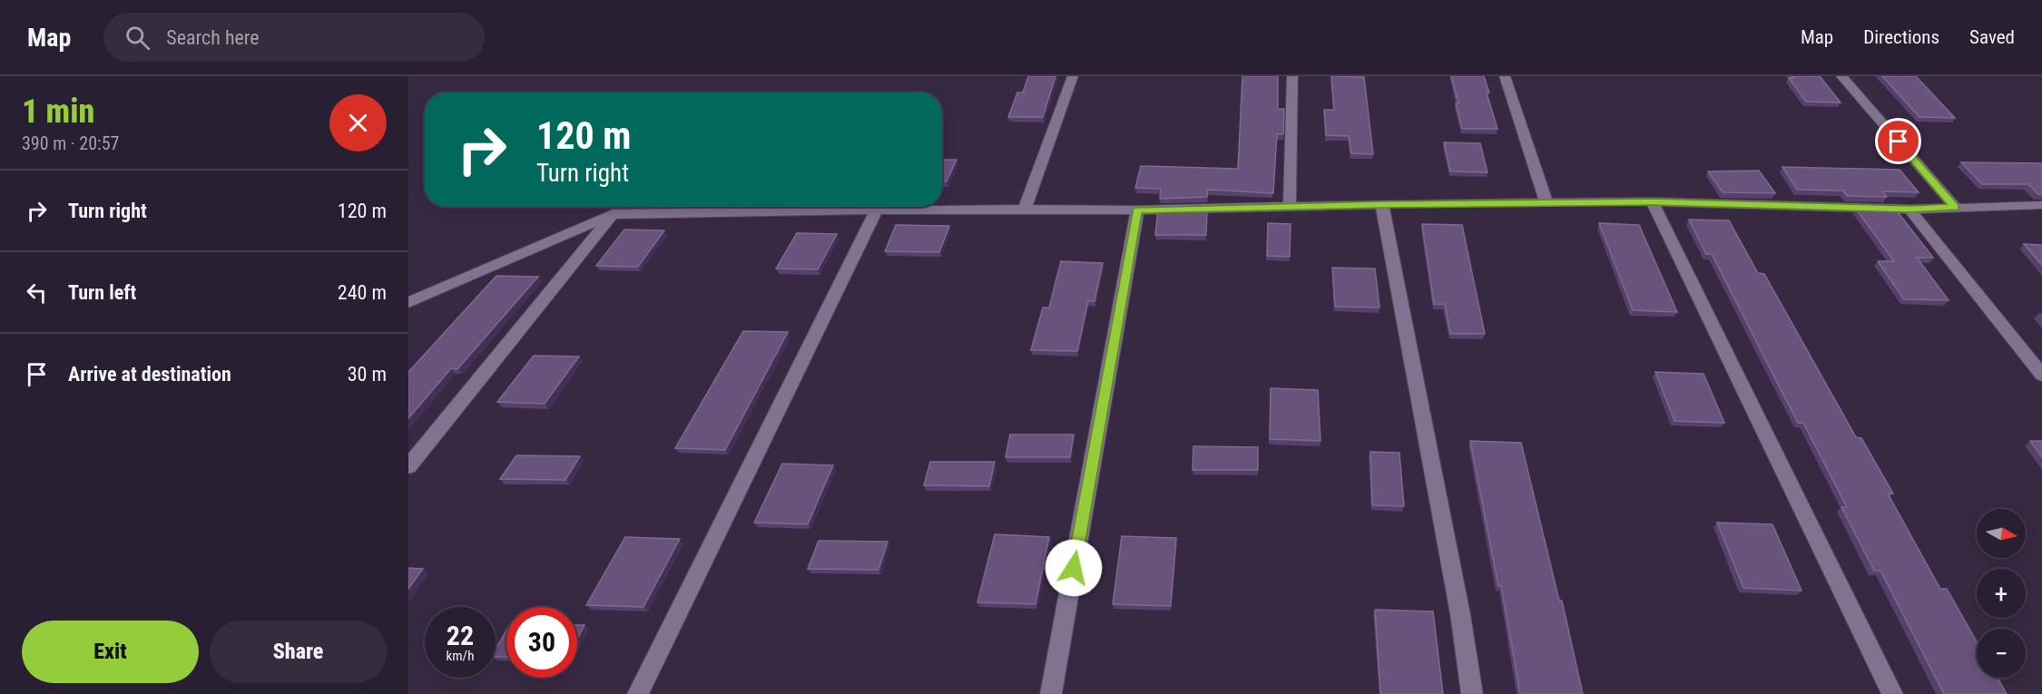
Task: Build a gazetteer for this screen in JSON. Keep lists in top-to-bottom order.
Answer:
{
  "north": "right",
  "page": {
    "header": "Map",
    "search": "Search here",
    "nav": ["Map", "Directions", "Saved"],
    "heading": ["1 min", "390 m · 20:57"],
    "turn": ["120 m", "Turn right"],
    "list": [
      {
        "name": "Turn right",
        "value": "120 m"
      },
      {
        "name": "Turn left",
        "value": "240 m"
      },
      {
        "name": "Arrive at destination",
        "value": "30 m"
      }
    ],
    "map_buttons": ["+", "−"],
    "speed": "22 km/h",
    "limit": "30",
    "buttons": ["Exit", "Share"]
  }
}
